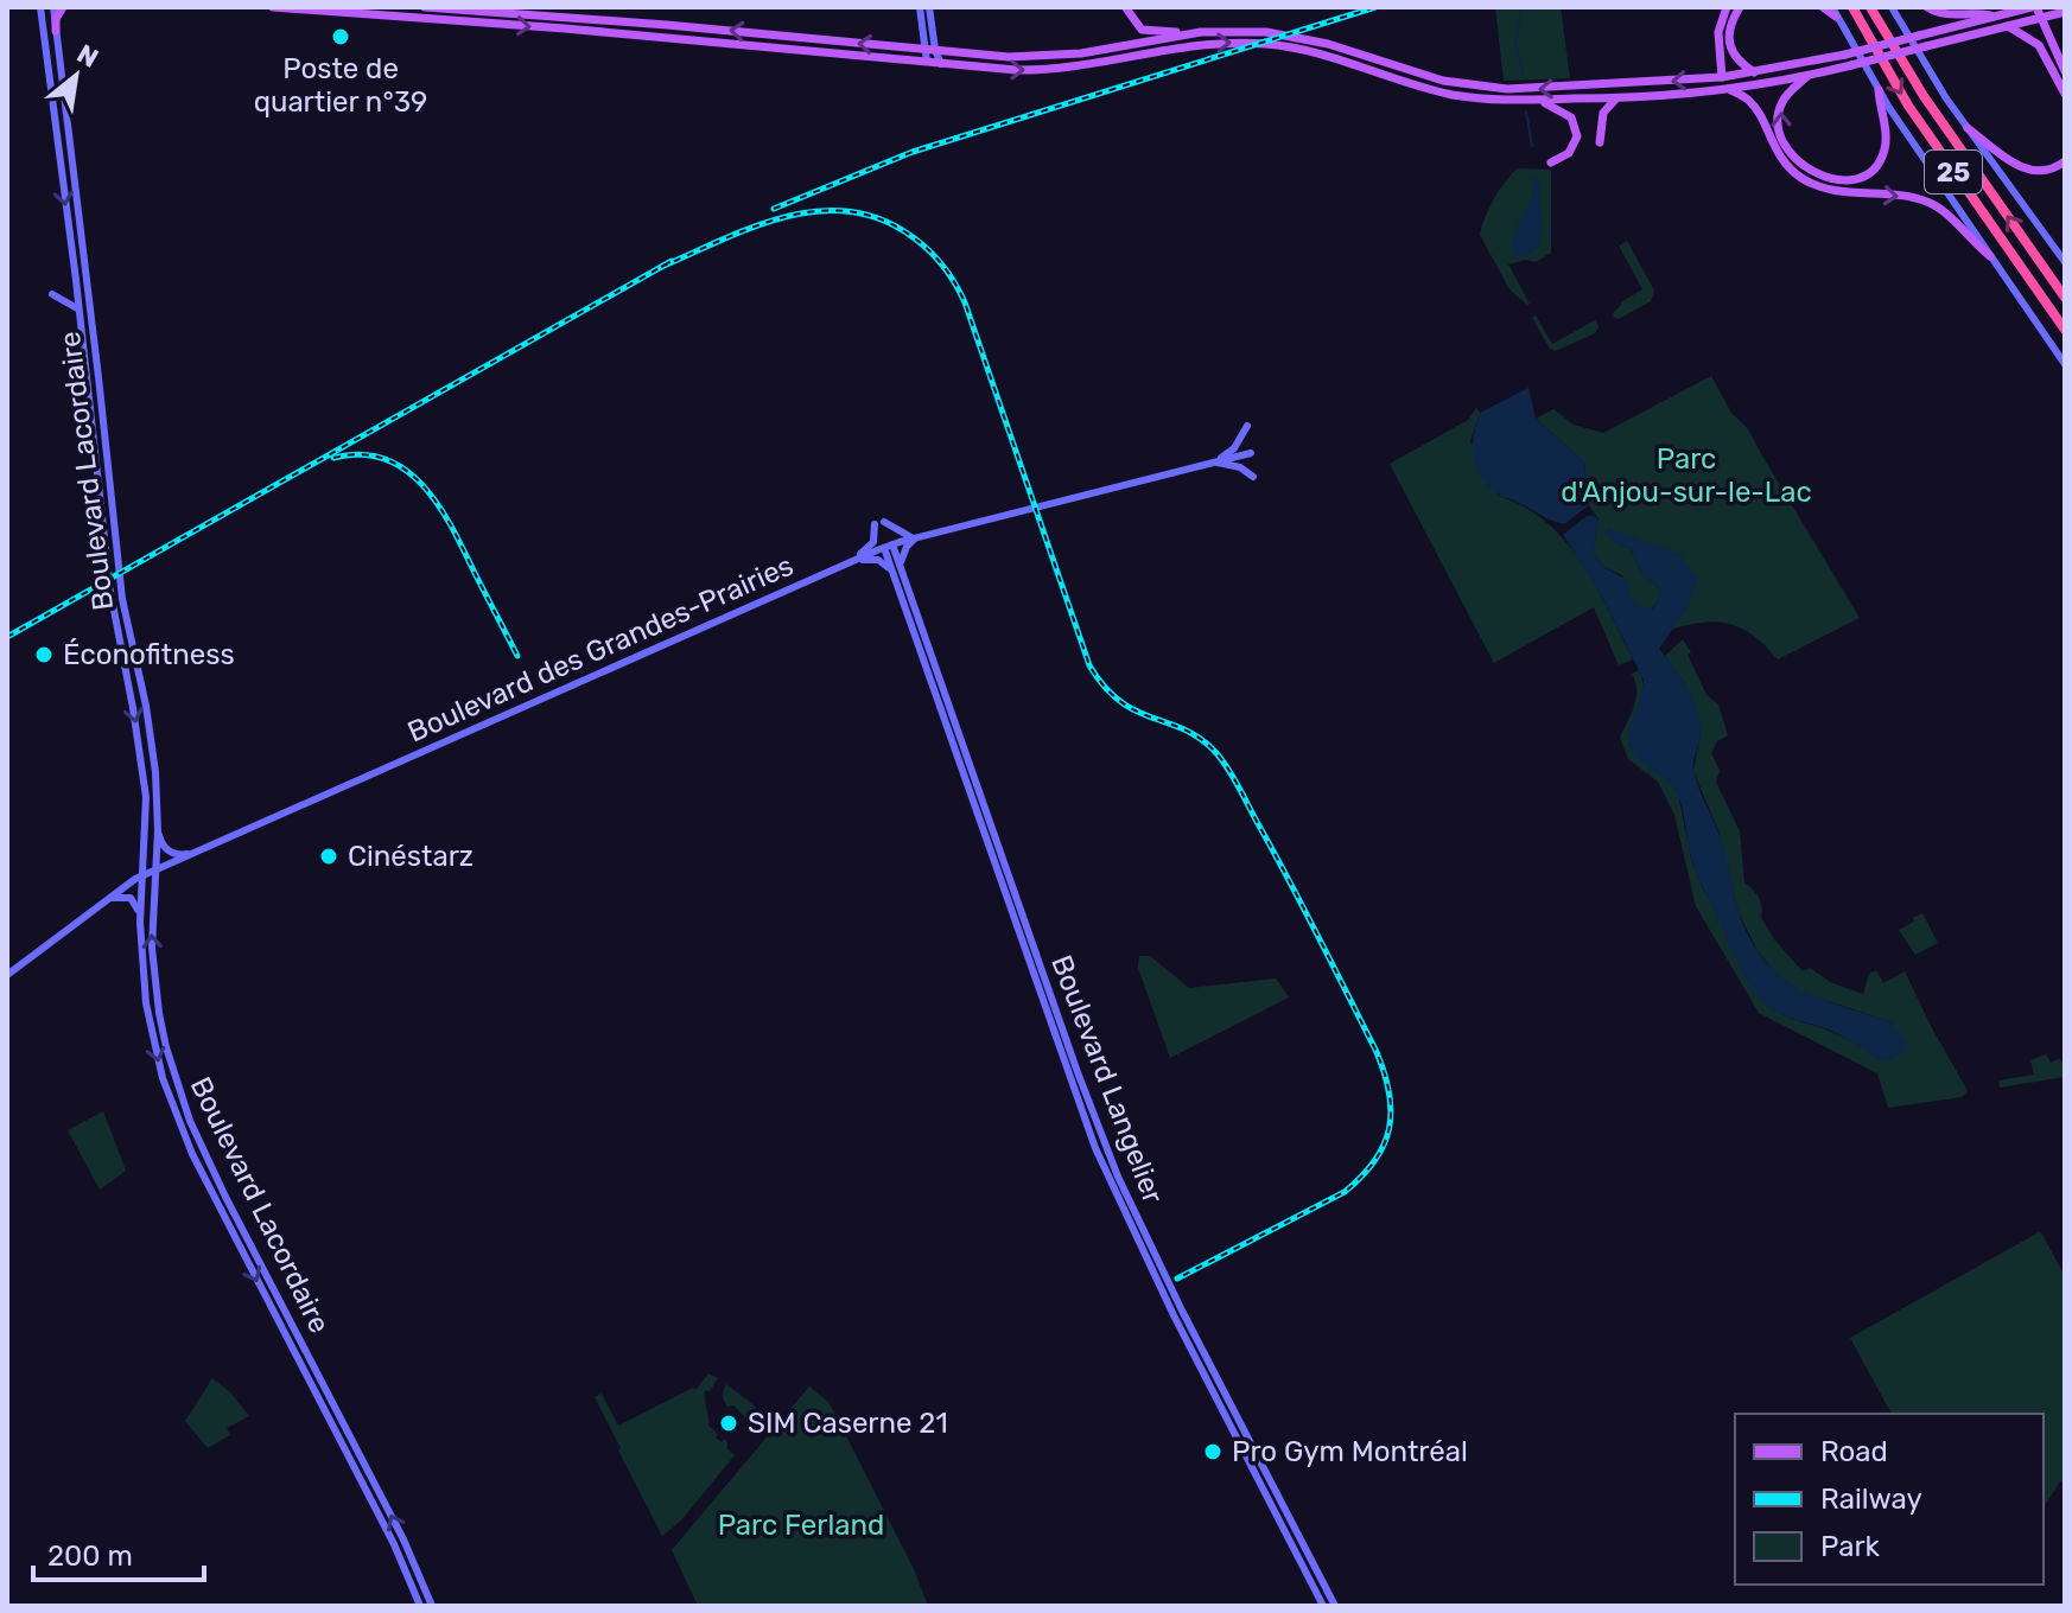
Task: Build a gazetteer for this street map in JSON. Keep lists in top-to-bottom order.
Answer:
{
  "streets": {
    "highway": ["25"],
    "main road": ["Boulevard Lacordaire", "Boulevard des Grandes-Prairies", "Boulevard Langelier"]
  },
  "crossings": [
    ["Boulevard Lacordaire", "Boulevard des Grandes-Prairies"],
    ["Boulevard des Grandes-Prairies", "Boulevard Langelier"]
  ],
  "parks": ["Parc d'Anjou-sur-le-Lac", "Parc Ferland"],
  "places": [
    "Poste de quartier n°39",
    "Éconofitness",
    "Cinéstarz",
    "SIM Caserne 21",
    "Pro Gym Montréal"
  ],
  "legend": ["Road", "Railway", "Park"],
  "scale_bar": "200 m",
  "north": "top right"
}
